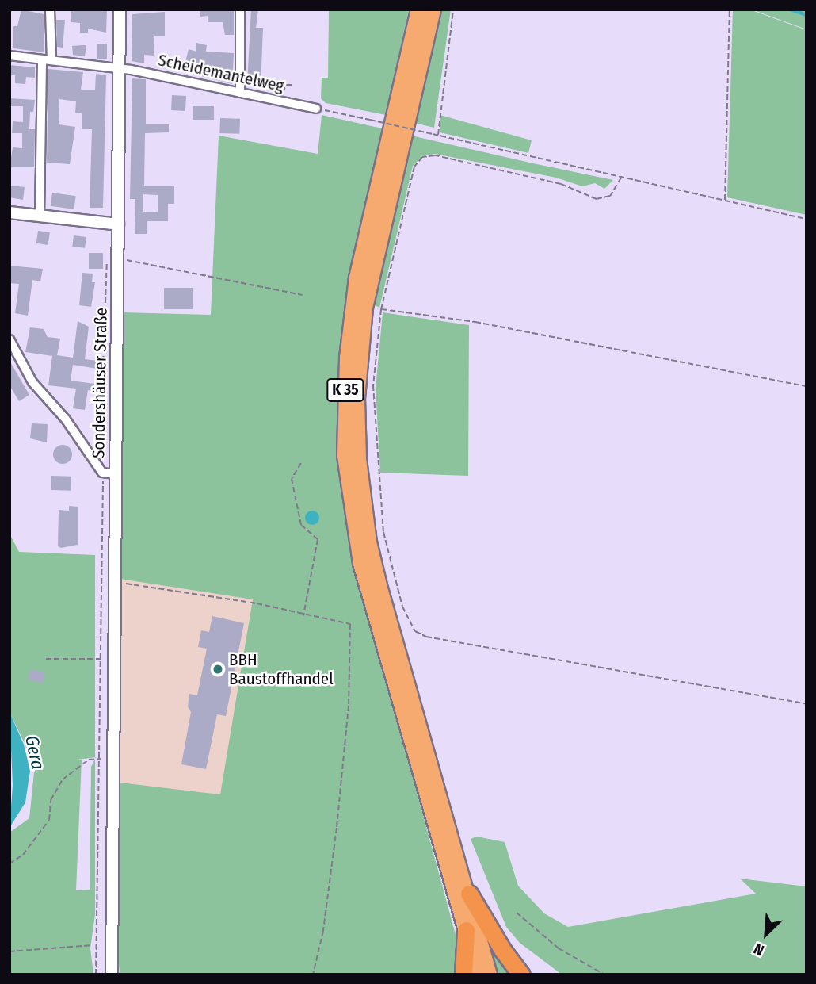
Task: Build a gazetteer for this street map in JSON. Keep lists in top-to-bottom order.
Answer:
{
  "streets": {
    "highway": ["K 35"],
    "street": ["Scheidemantelweg", "Sondershäuser Straße"]
  },
  "crossings": [
    ["Scheidemantelweg", "Sondershäuser Straße"]
  ],
  "water": ["Gera"],
  "places": ["BBH Baustoffhandel"],
  "north": "bottom left"
}
